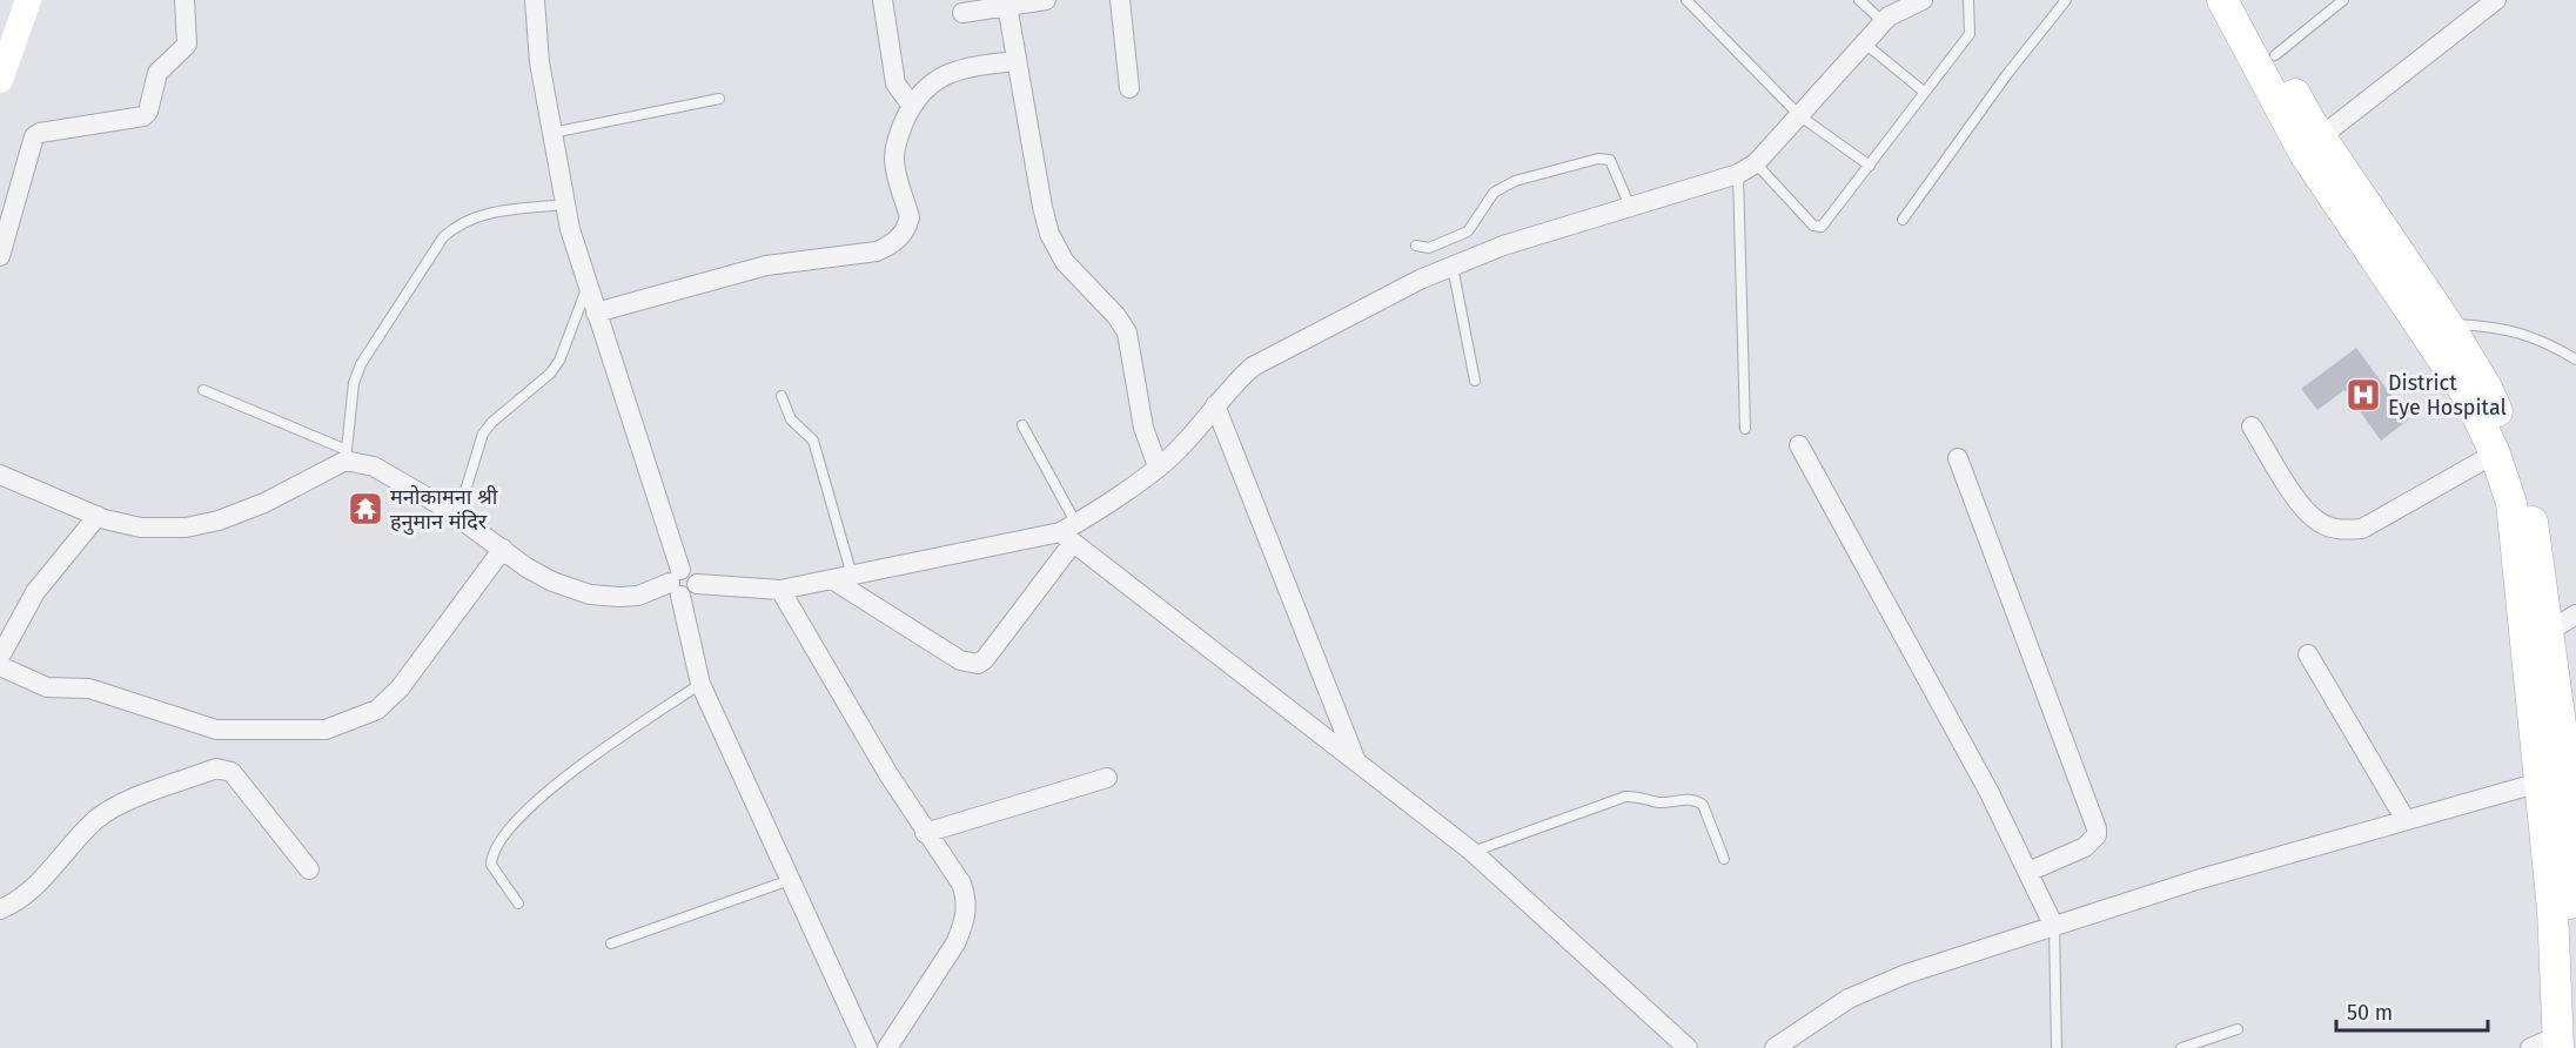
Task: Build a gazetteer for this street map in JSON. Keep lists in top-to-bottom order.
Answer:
{
  "places": {
    "hospital": ["District Eye Hospital"],
    "temple": ["मनोकामना श्री हनुमान मंदिर"]
  },
  "scale_bar": "50 m"
}
